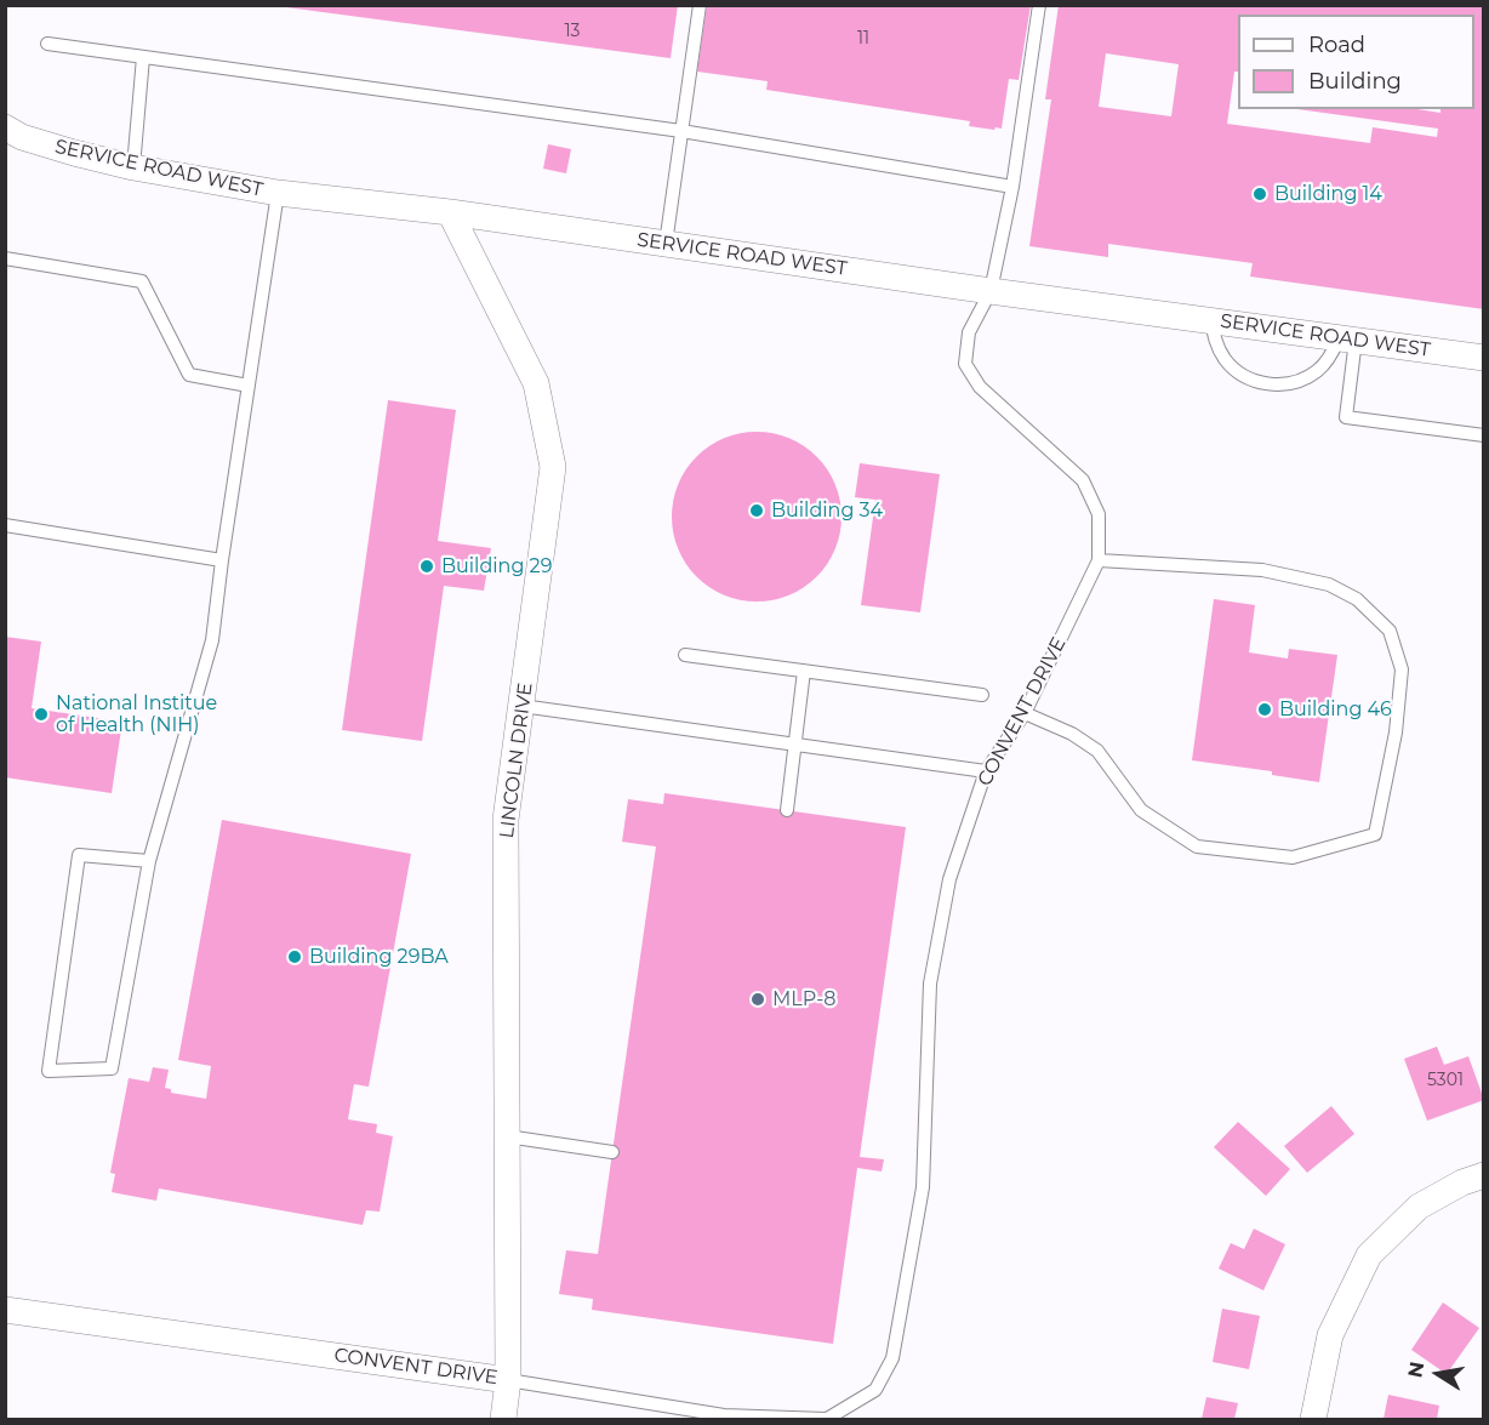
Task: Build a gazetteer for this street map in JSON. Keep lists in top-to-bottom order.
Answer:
{
  "streets": {
    "street": ["SERVICE ROAD WEST", "CONVENT DRIVE", "LINCOLN DRIVE"]
  },
  "crossings": [
    ["SERVICE ROAD WEST", "CONVENT DRIVE"],
    ["SERVICE ROAD WEST", "LINCOLN DRIVE"],
    ["CONVENT DRIVE", "LINCOLN DRIVE"]
  ],
  "places": [
    "Building 14",
    "Building 34",
    "Building 29",
    "Building 46",
    "National Institue of Health (NIH)",
    "Building 29BA",
    "MLP-8"
  ],
  "house_numbers": ["13", "11", "5301"],
  "legend": ["Road", "Building"],
  "north": "left"
}
